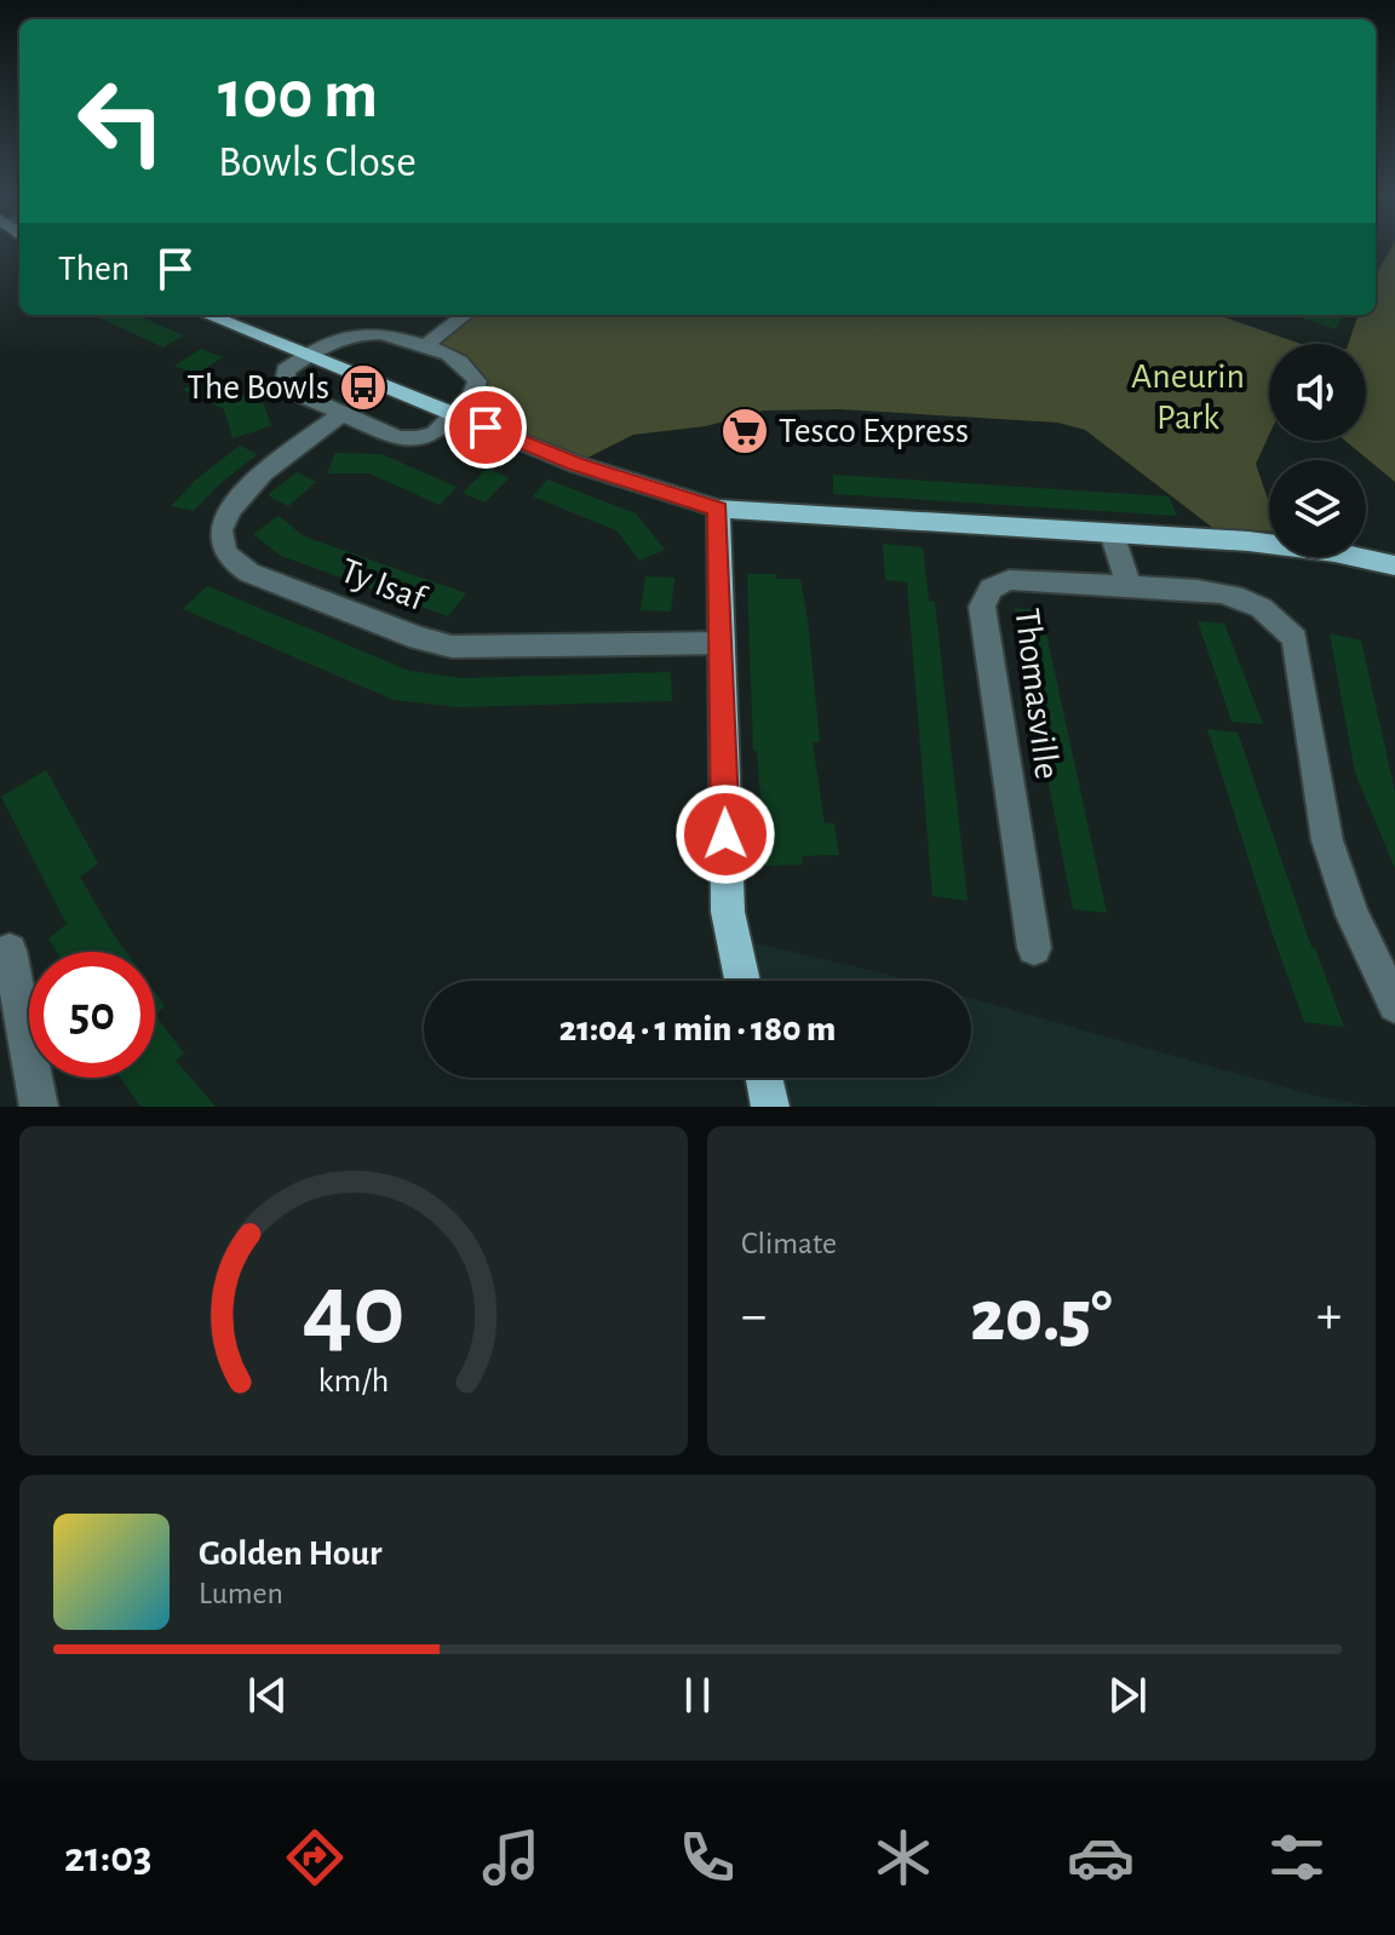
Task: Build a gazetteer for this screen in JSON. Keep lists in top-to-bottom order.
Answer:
{
  "streets": {
    "street": ["Ty Isaf", "Thomasville"]
  },
  "parks": ["Aneurin Park"],
  "places": {
    "bus stop": ["The Bowls"],
    "supermarket": ["Tesco Express"]
  },
  "page": {
    "turn": ["100 m", "Bowls Close"],
    "then": "Then",
    "limit": "50",
    "trip": "21:04 · 1 min · 180 m",
    "tile": "Climate",
    "heat": ["−", "20.5°", "+"],
    "song": ["Golden Hour", "Lumen"],
    "tabs": "21:03",
    "gauge": ["40", "km/h"]
  }
}
